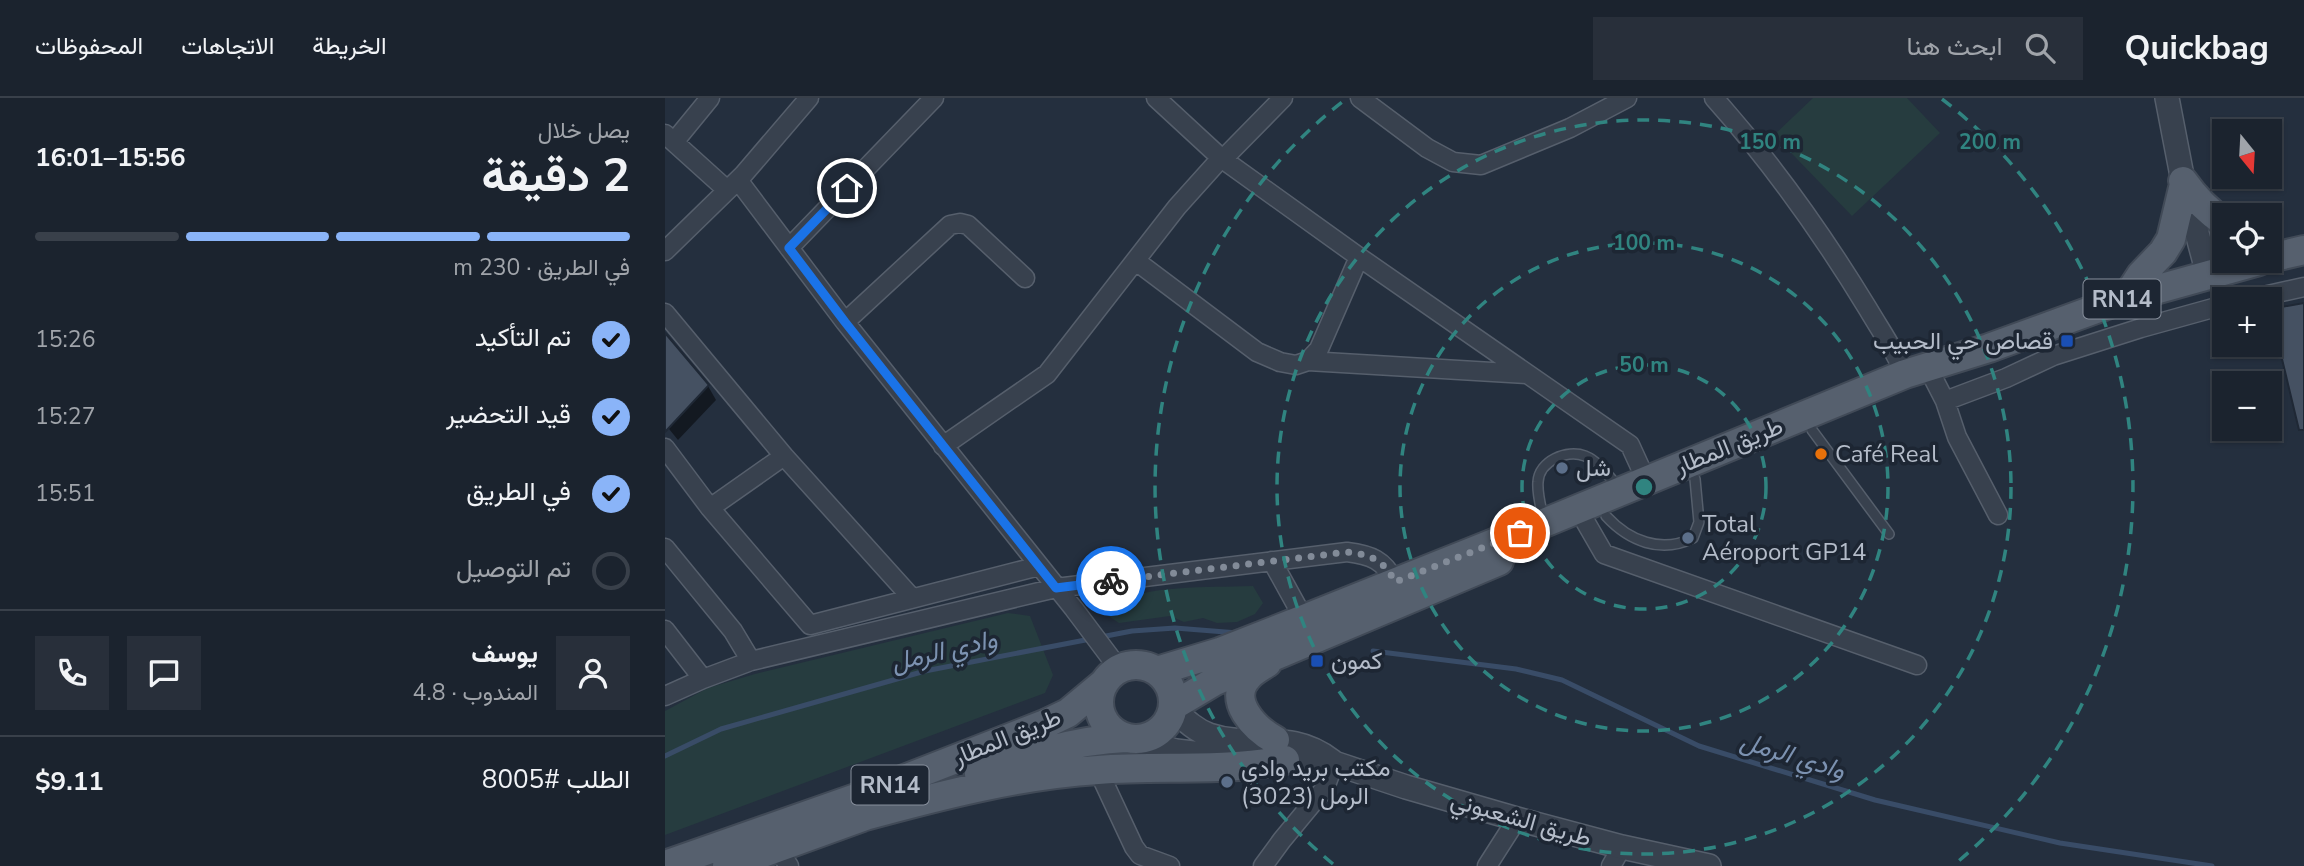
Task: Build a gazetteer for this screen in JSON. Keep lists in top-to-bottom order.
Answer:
{
  "streets": {
    "main road": ["RN14", "طريق المطار"],
    "street": ["طريق الشعبوني"]
  },
  "crossings": [
    ["RN14", "طريق المطار"],
    ["RN14", "طريق الشعبوني"],
    ["طريق المطار", "طريق الشعبوني"]
  ],
  "water": ["وادي الرمل"],
  "places": {
    "transit": ["قصاص حي الحبيب", "كمون"],
    "other": [
      "Café Real",
      "شل",
      "Total Aéroport GP14",
      "مكتب بريد وادي الرمل (3023)"
    ]
  },
  "north": "bottom",
  "page": {
    "header": "Quickbag",
    "search": "ابحث هنا",
    "nav": ["الخريطة", "الاتجاهات", "المحفوظات"],
    "heading": ["2 دقيقة", "يصل خلال", "15:56–16:01"],
    "panel": [
      "يوسف",
      "المندوب · 4.8",
      "الطلب #8005",
      "$9.11"
    ],
    "map_buttons": ["+", "−"],
    "bar": "في الطريق · 230 m",
    "list": [
      ["تم التأكيد", "15:26"],
      ["قيد التحضير", "15:27"],
      ["في الطريق", "15:51"],
      "تم التوصيل"
    ]
  },
  "rings": [
    "200 m",
    "150 m",
    "100 m",
    "50 m"
  ]
}
